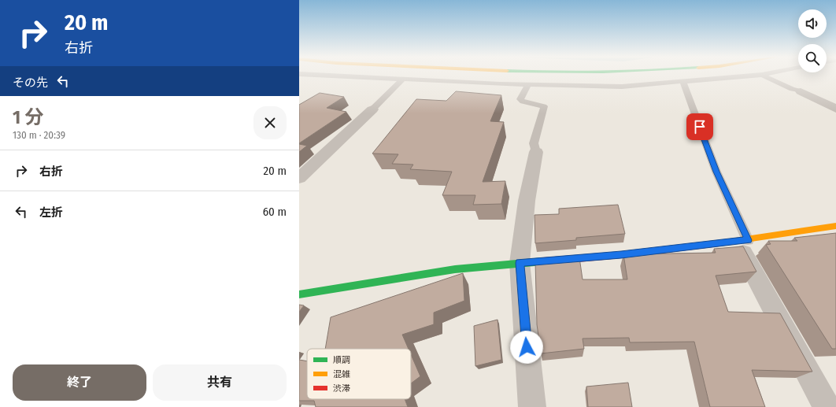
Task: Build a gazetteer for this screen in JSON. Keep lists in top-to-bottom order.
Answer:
{
  "legend": ["順調", "混雑", "渋滞"],
  "page": {
    "turn": ["20 m", "右折"],
    "then": "その先",
    "heading": ["1 分", "130 m · 20:39"],
    "list": [
      {
        "name": "右折",
        "value": "20 m"
      },
      {
        "name": "左折",
        "value": "60 m"
      }
    ],
    "buttons": ["終了", "共有"]
  }
}
